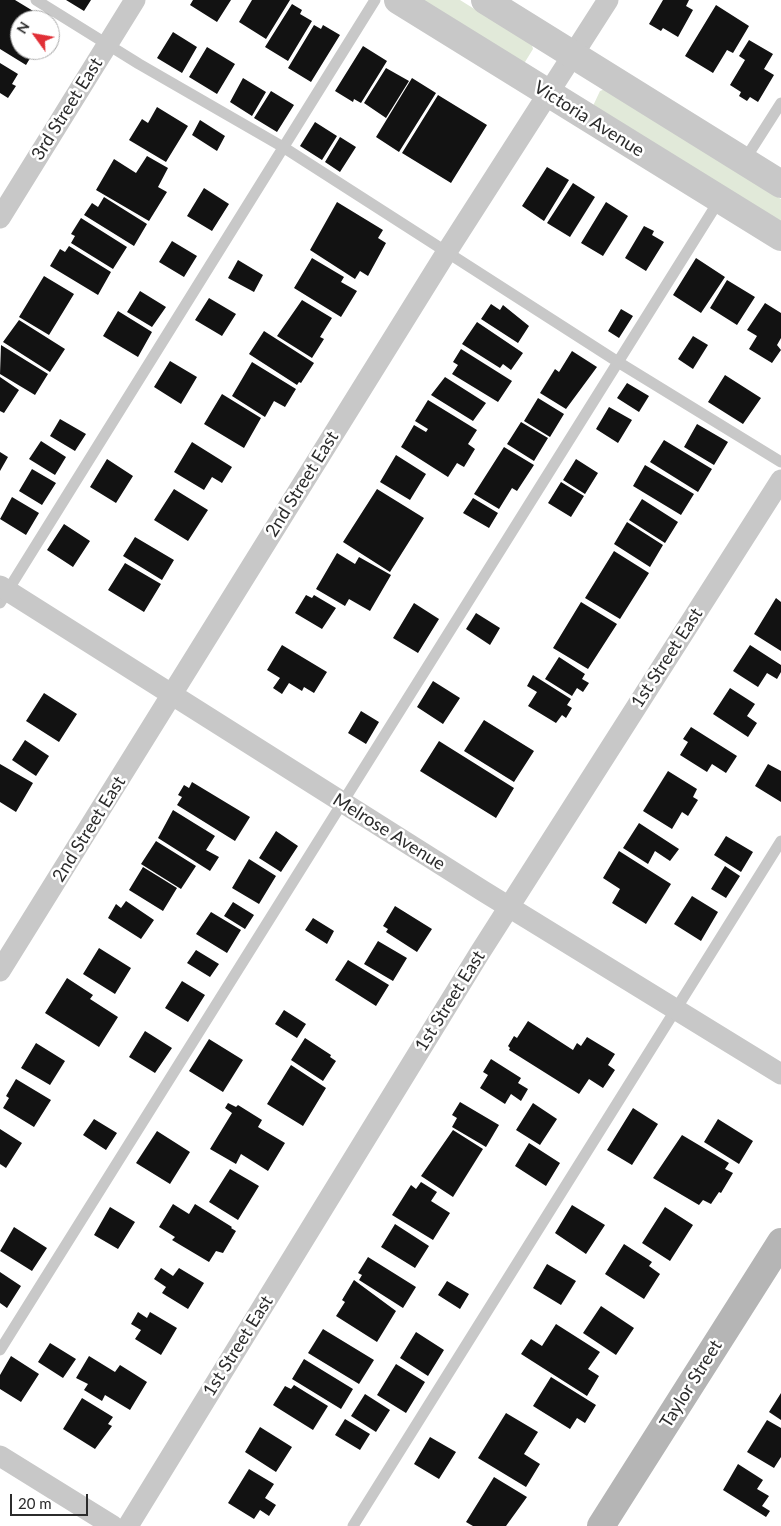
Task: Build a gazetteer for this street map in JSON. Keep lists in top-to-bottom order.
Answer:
{
  "streets": {
    "main road": ["Taylor Street"],
    "street": [
      "3rd Street East",
      "Victoria Avenue",
      "2nd Street East",
      "1st Street East",
      "Melrose Avenue"
    ]
  },
  "crossings": [
    ["Victoria Avenue", "2nd Street East"],
    ["2nd Street East", "Melrose Avenue"],
    ["1st Street East", "Melrose Avenue"]
  ],
  "scale_bar": "20 m",
  "north": "top left"
}
